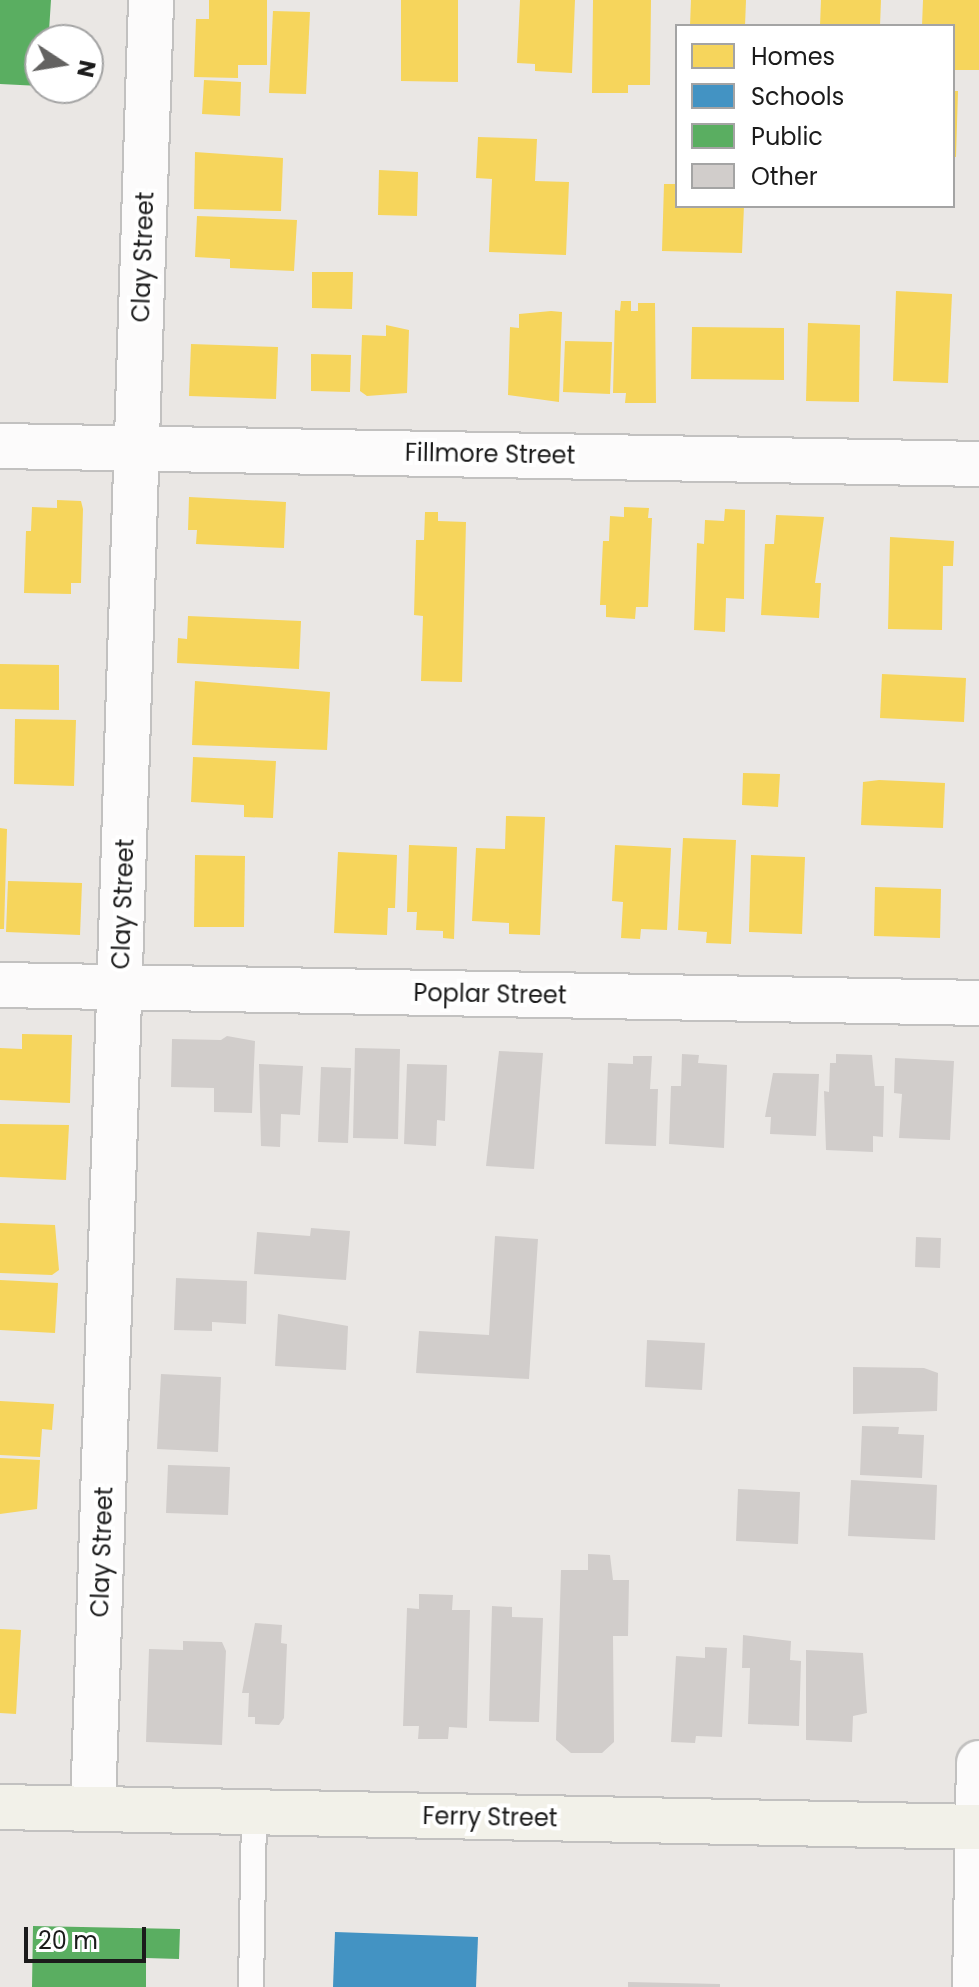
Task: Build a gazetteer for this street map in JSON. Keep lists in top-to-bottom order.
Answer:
{
  "streets": {
    "main road": ["Ferry Street"],
    "street": ["Clay Street", "Fillmore Street", "Poplar Street"]
  },
  "crossings": [
    ["Clay Street", "Fillmore Street"],
    ["Clay Street", "Poplar Street"],
    ["Clay Street", "Ferry Street"]
  ],
  "legend": [
    "Homes",
    "Schools",
    "Public",
    "Other"
  ],
  "scale_bar": "20 m",
  "north": "right"
}
